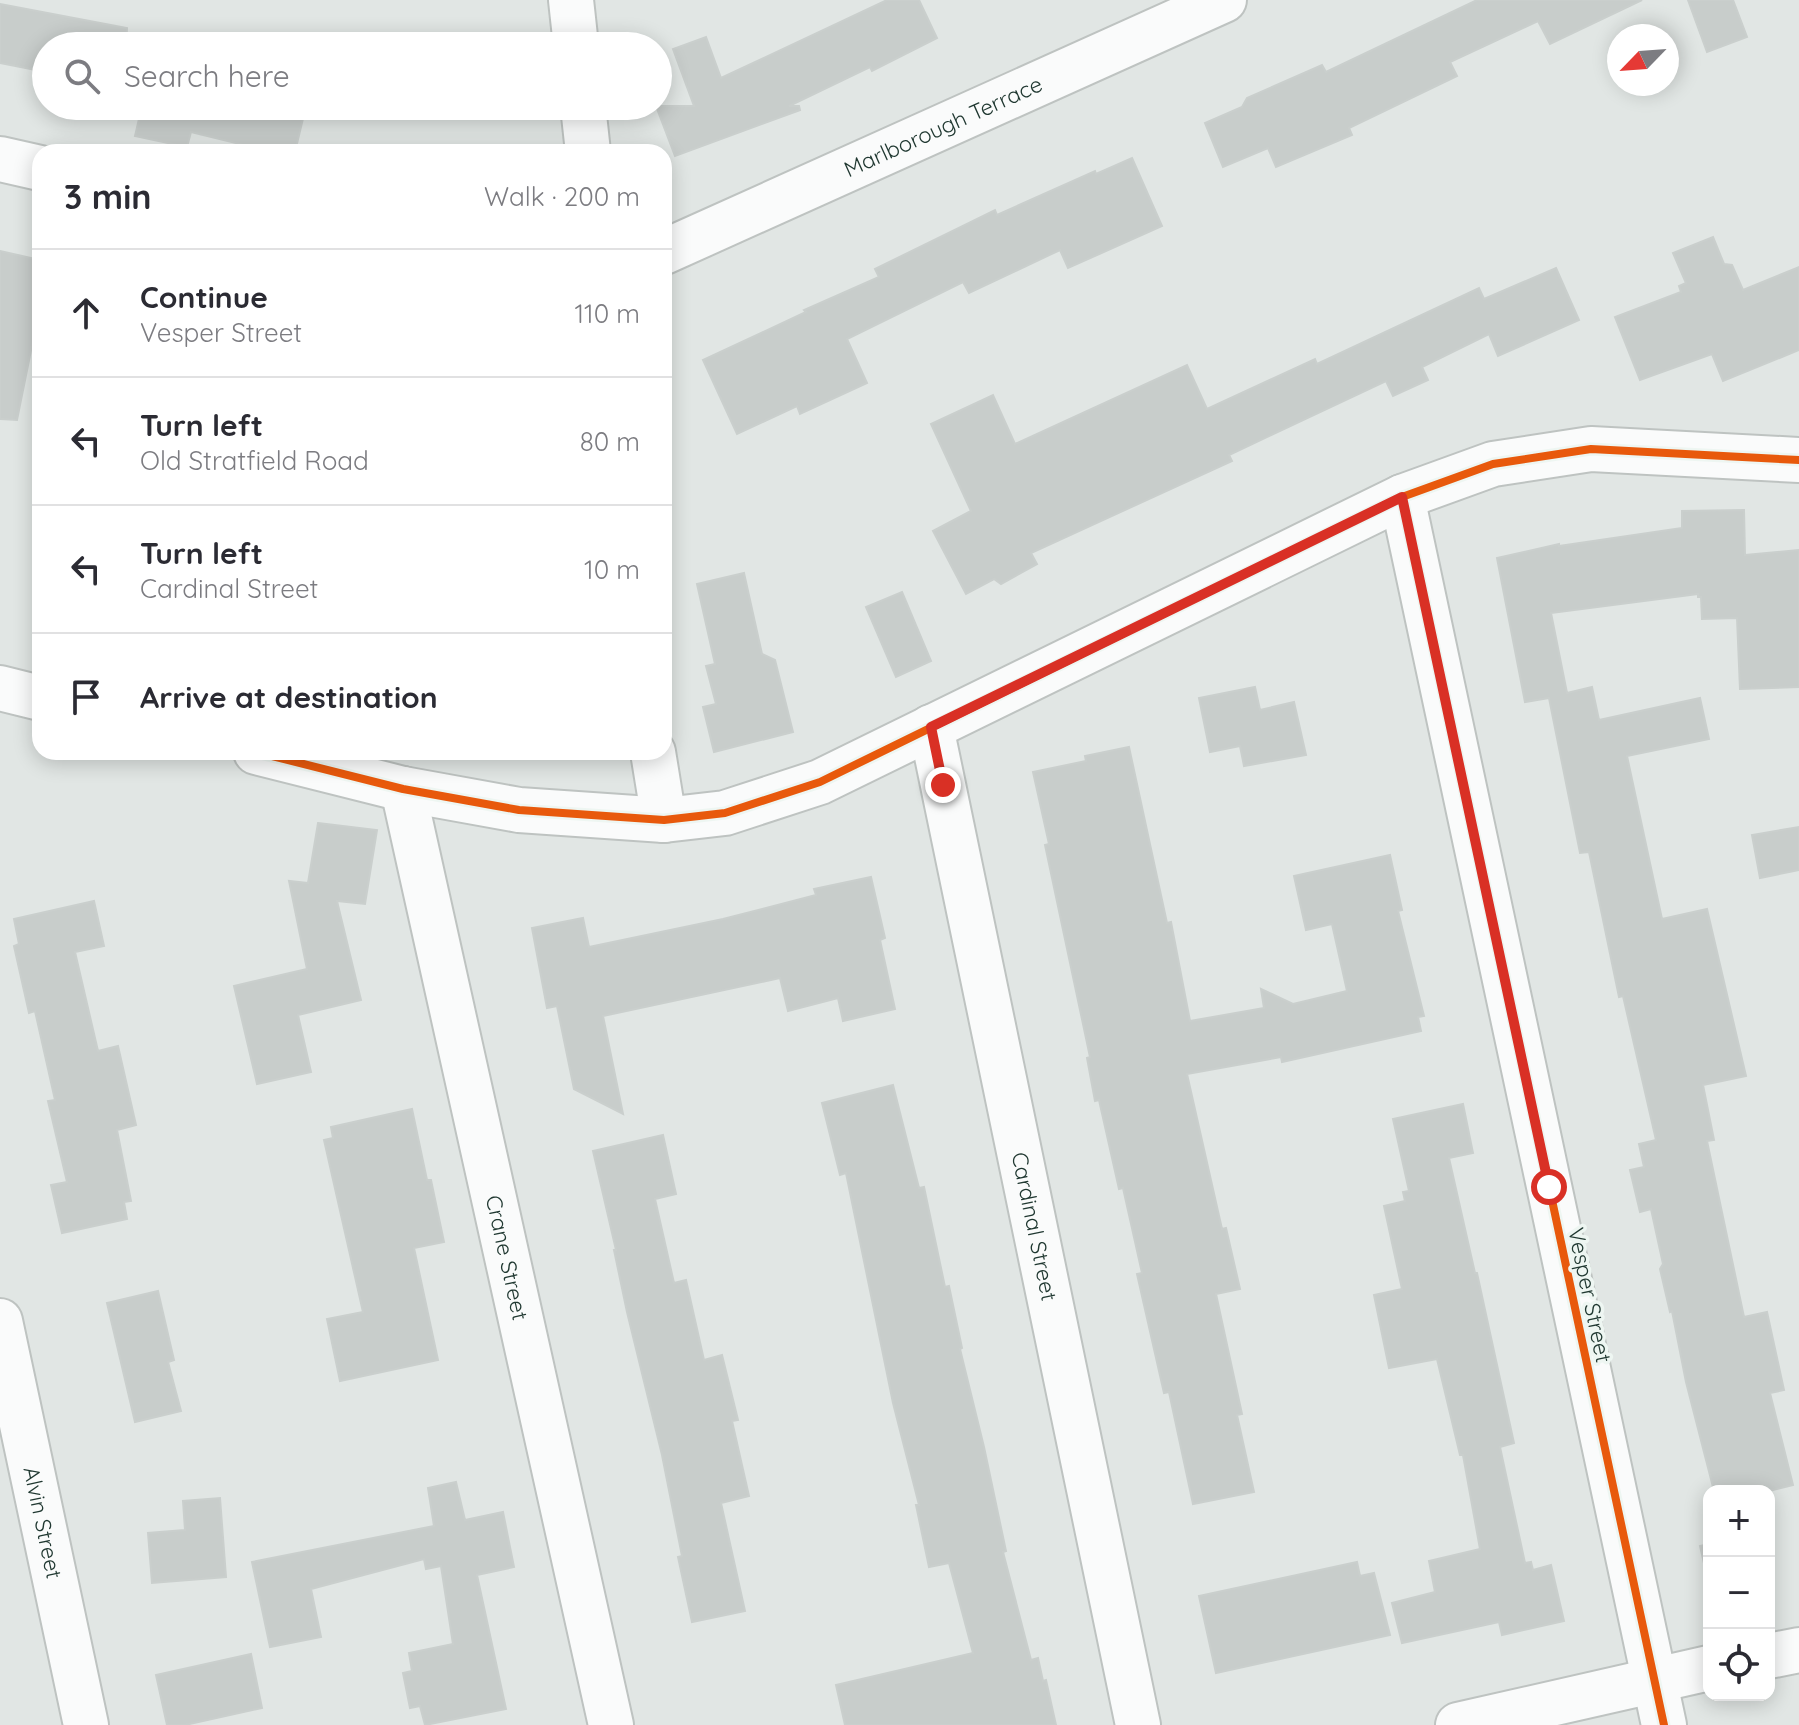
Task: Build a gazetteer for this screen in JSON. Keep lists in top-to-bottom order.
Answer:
{
  "streets": {
    "street": [
      "Marlborough Terrace",
      "Cardinal Street",
      "Crane Street",
      "Vesper Street",
      "Alvin Street"
    ]
  },
  "north": "bottom left",
  "page": {
    "search": "Search here",
    "heading": ["3 min", "Walk · 200 m"],
    "list": [
      ["Continue", "Vesper Street", "110 m"],
      ["Turn left", "Old Stratfield Road", "80 m"],
      ["Turn left", "Cardinal Street", "10 m"],
      "Arrive at destination"
    ],
    "map_buttons": ["+", "−"]
  }
}
